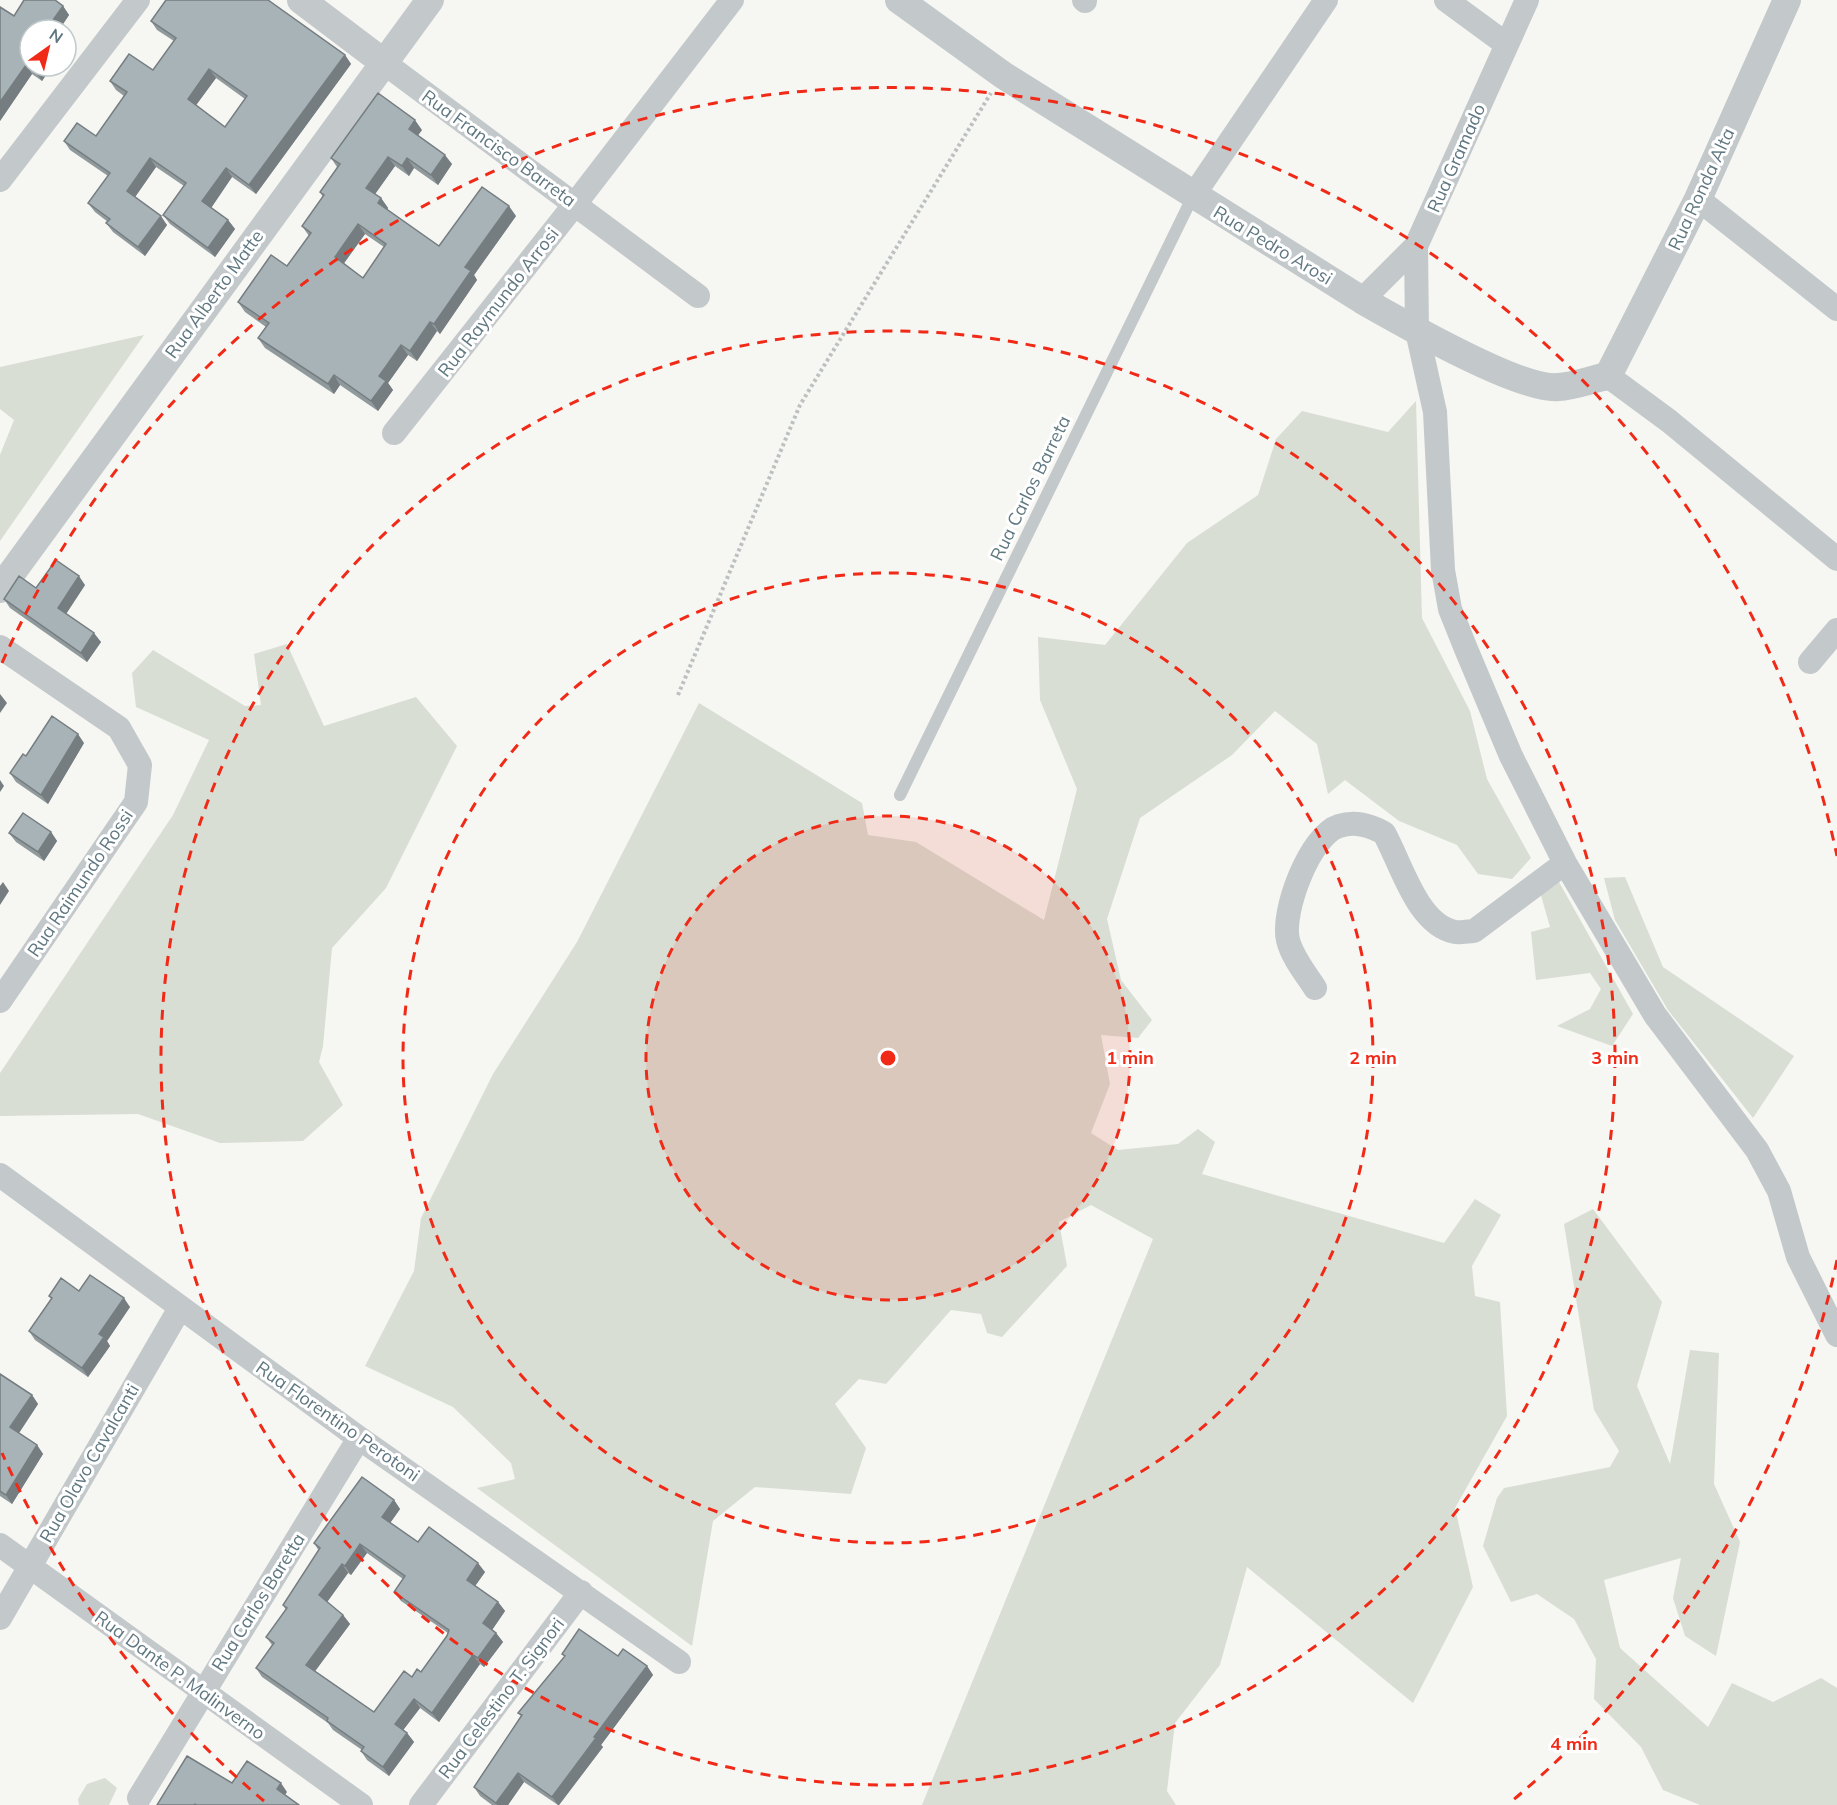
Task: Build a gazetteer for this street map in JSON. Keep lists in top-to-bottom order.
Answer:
{
  "streets": {
    "street": [
      "Rua Francisco Barreta",
      "Rua Gramado",
      "Rua Ronda Alta",
      "Rua Pedro Arosi",
      "Rua Alberto Matte",
      "Rua Raymundo Arrosi",
      "Rua Raimundo Rossi",
      "Rua Florentino Perotoni",
      "Rua Olavo Cavalcanti",
      "Rua Carlos Baretta",
      "Rua Dante P. Malinverno",
      "Rua Celestino T. Signori"
    ],
    "lane": ["Rua Carlos Barreta"]
  },
  "crossings": [
    ["Rua Francisco Barreta", "Rua Alberto Matte"],
    ["Rua Francisco Barreta", "Rua Raymundo Arrosi"],
    ["Rua Gramado", "Rua Pedro Arosi"],
    ["Rua Ronda Alta", "Rua Pedro Arosi"],
    ["Rua Pedro Arosi", "Rua Carlos Barreta"],
    ["Rua Florentino Perotoni", "Rua Olavo Cavalcanti"],
    ["Rua Florentino Perotoni", "Rua Carlos Baretta"],
    ["Rua Florentino Perotoni", "Rua Celestino T. Signori"],
    ["Rua Olavo Cavalcanti", "Rua Dante P. Malinverno"],
    ["Rua Carlos Baretta", "Rua Dante P. Malinverno"]
  ],
  "north": "top right",
  "rings": [
    "1 min",
    "2 min",
    "3 min",
    "4 min"
  ]
}
